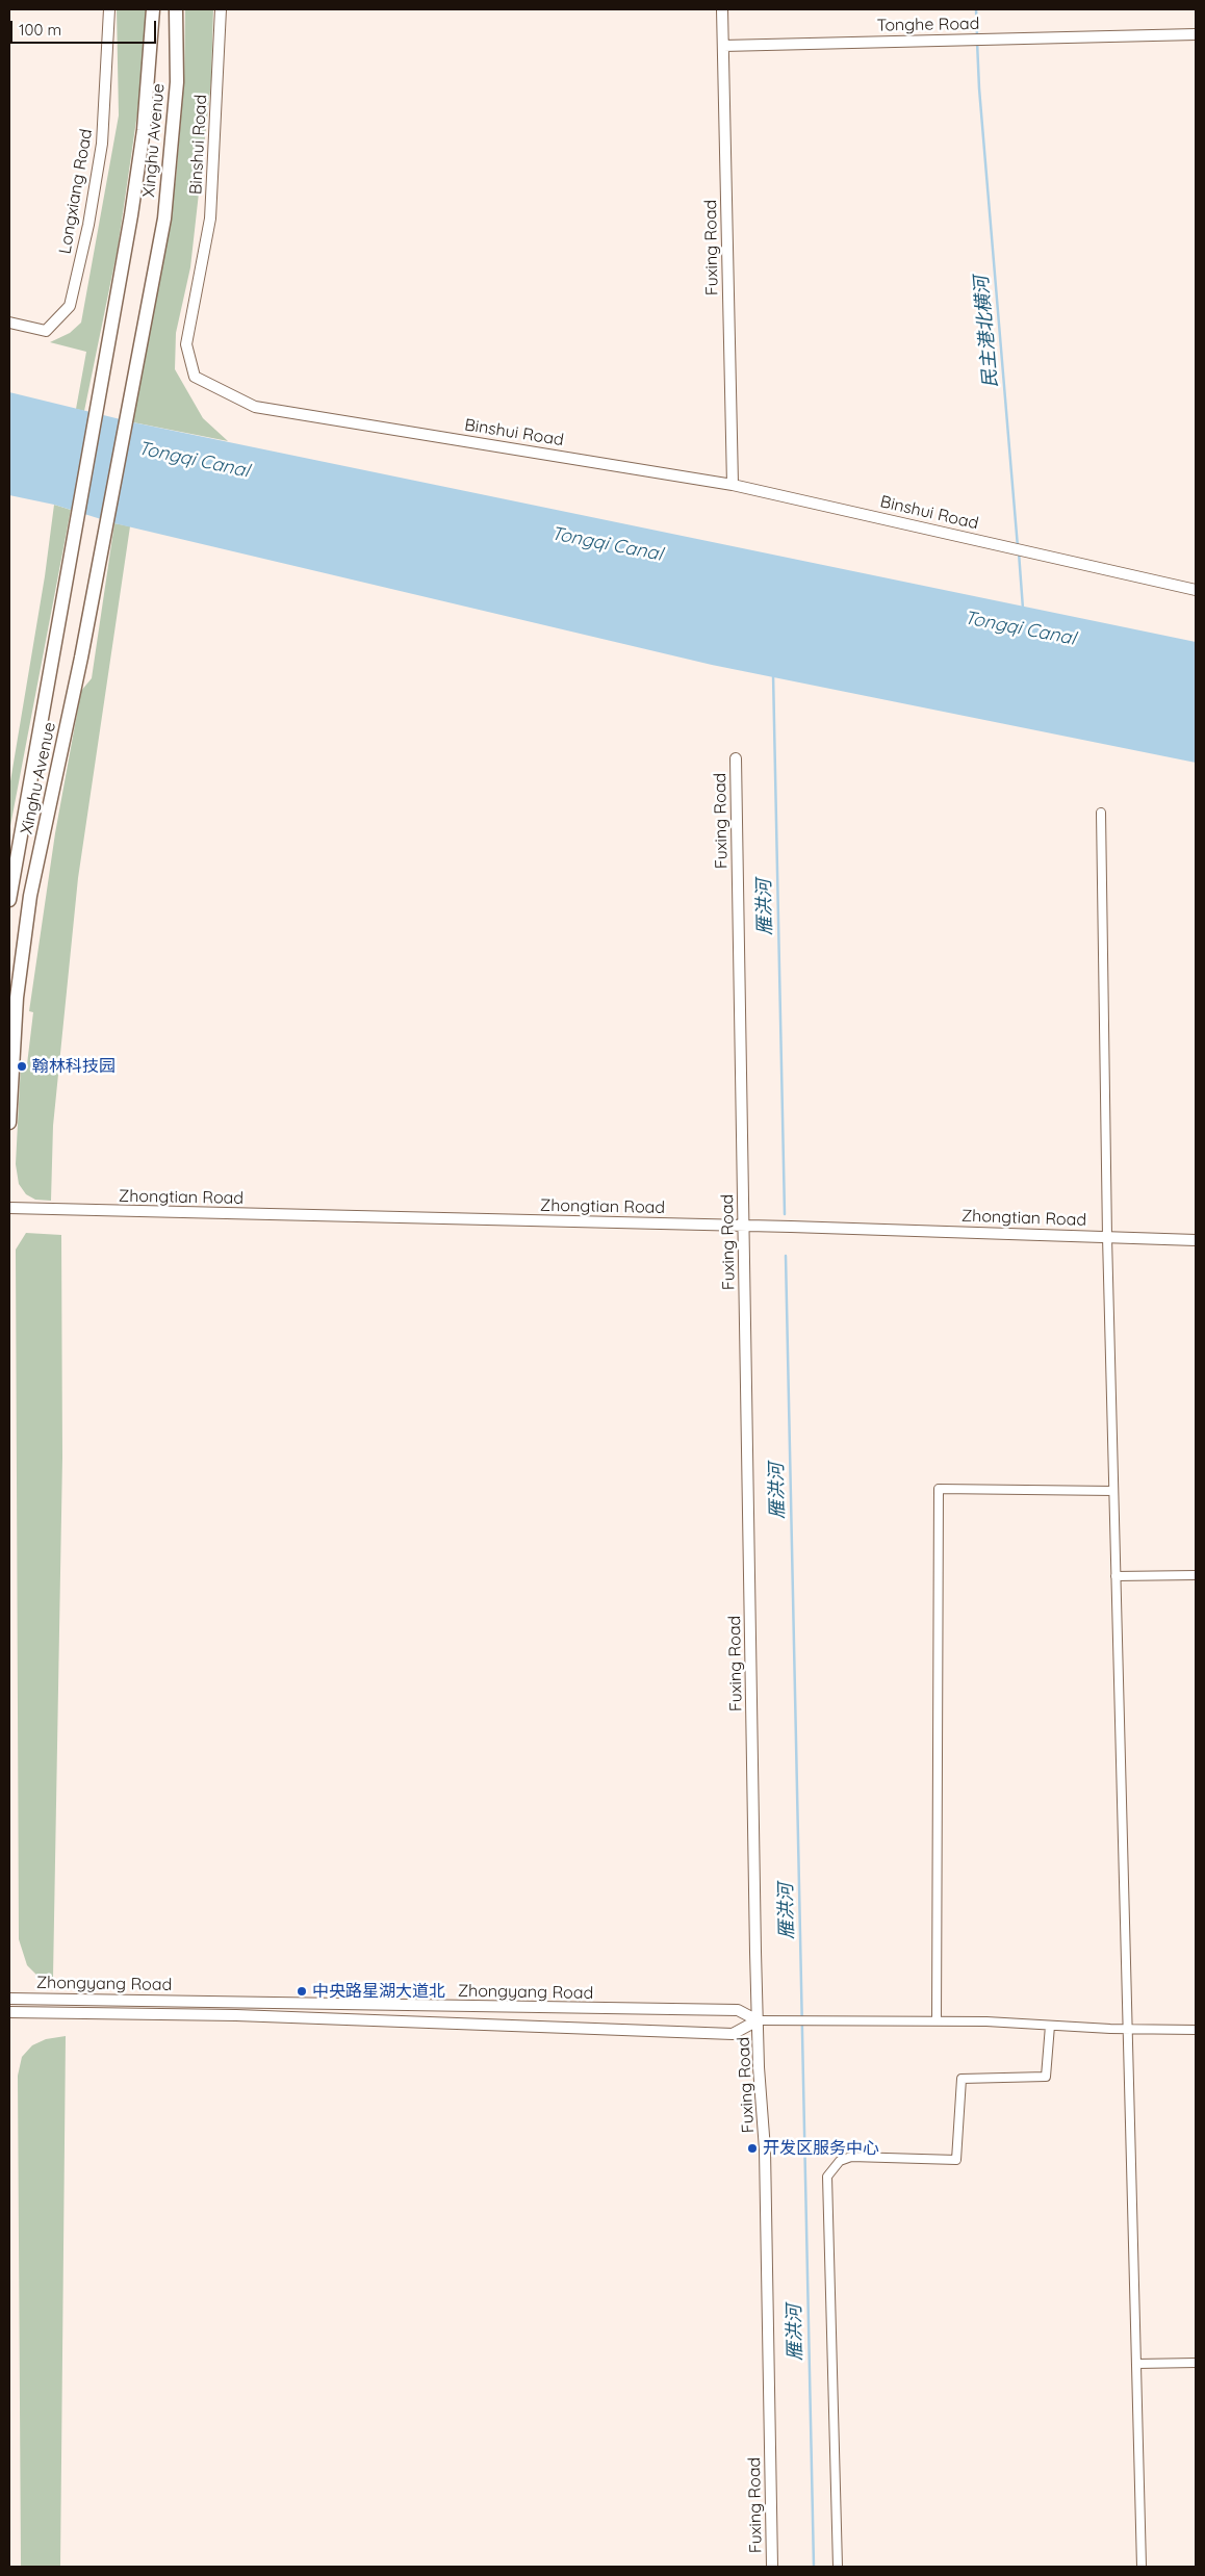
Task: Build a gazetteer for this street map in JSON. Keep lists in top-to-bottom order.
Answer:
{
  "streets": {
    "main road": ["Xinghu Avenue"],
    "street": [
      "Tonghe Road",
      "Binshui Road",
      "Longxiang Road",
      "Fuxing Road",
      "Zhongtian Road",
      "Zhongyang Road"
    ]
  },
  "crossings": [
    ["Tonghe Road", "Fuxing Road"],
    ["Binshui Road", "Fuxing Road"],
    ["Fuxing Road", "Zhongtian Road"],
    ["Fuxing Road", "Zhongyang Road"]
  ],
  "water": ["民主港北横河", "Tongqi Canal", "雁洪河"],
  "places": ["翰林科技园", "中央路星湖大道北", "开发区服务中心"],
  "scale_bar": "100 m"
}
